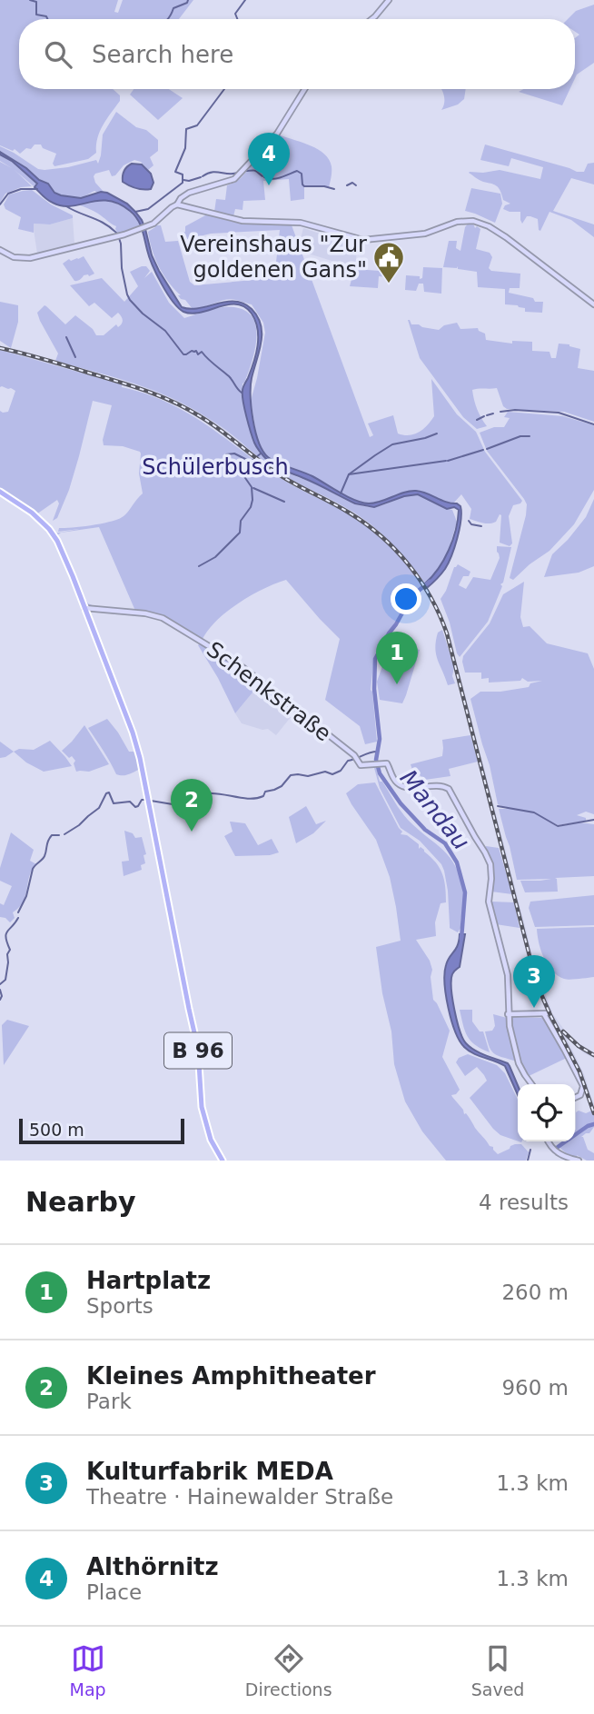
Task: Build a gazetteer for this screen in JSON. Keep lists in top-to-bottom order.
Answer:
{
  "streets": {
    "main road": ["Schenkstraße", "B 96"]
  },
  "crossings": [
    ["Schenkstraße", "B 96"]
  ],
  "water": ["Mandau"],
  "parks": ["Schülerbusch"],
  "places": {
    "public building": ["Vereinshaus \"Zur goldenen Gans\""]
  },
  "scale_bar": "500 m",
  "page": {
    "search": "Search here",
    "pins": [
      "4",
      "1",
      "2",
      "3"
    ],
    "scale": "500 m",
    "heading": ["Nearby", "4 results"],
    "list": [
      {
        "mark": "1",
        "name": "Hartplatz",
        "note": "Sports",
        "value": "260 m"
      },
      {
        "mark": "2",
        "name": "Kleines Amphitheater",
        "note": "Park",
        "value": "960 m"
      },
      {
        "mark": "3",
        "name": "Kulturfabrik MEDA",
        "note": "Theatre · Hainewalder Straße",
        "value": "1.3 km"
      },
      {
        "mark": "4",
        "name": "Althörnitz",
        "note": "Place",
        "value": "1.3 km"
      }
    ],
    "nav": ["Map", "Directions", "Saved"]
  }
}
